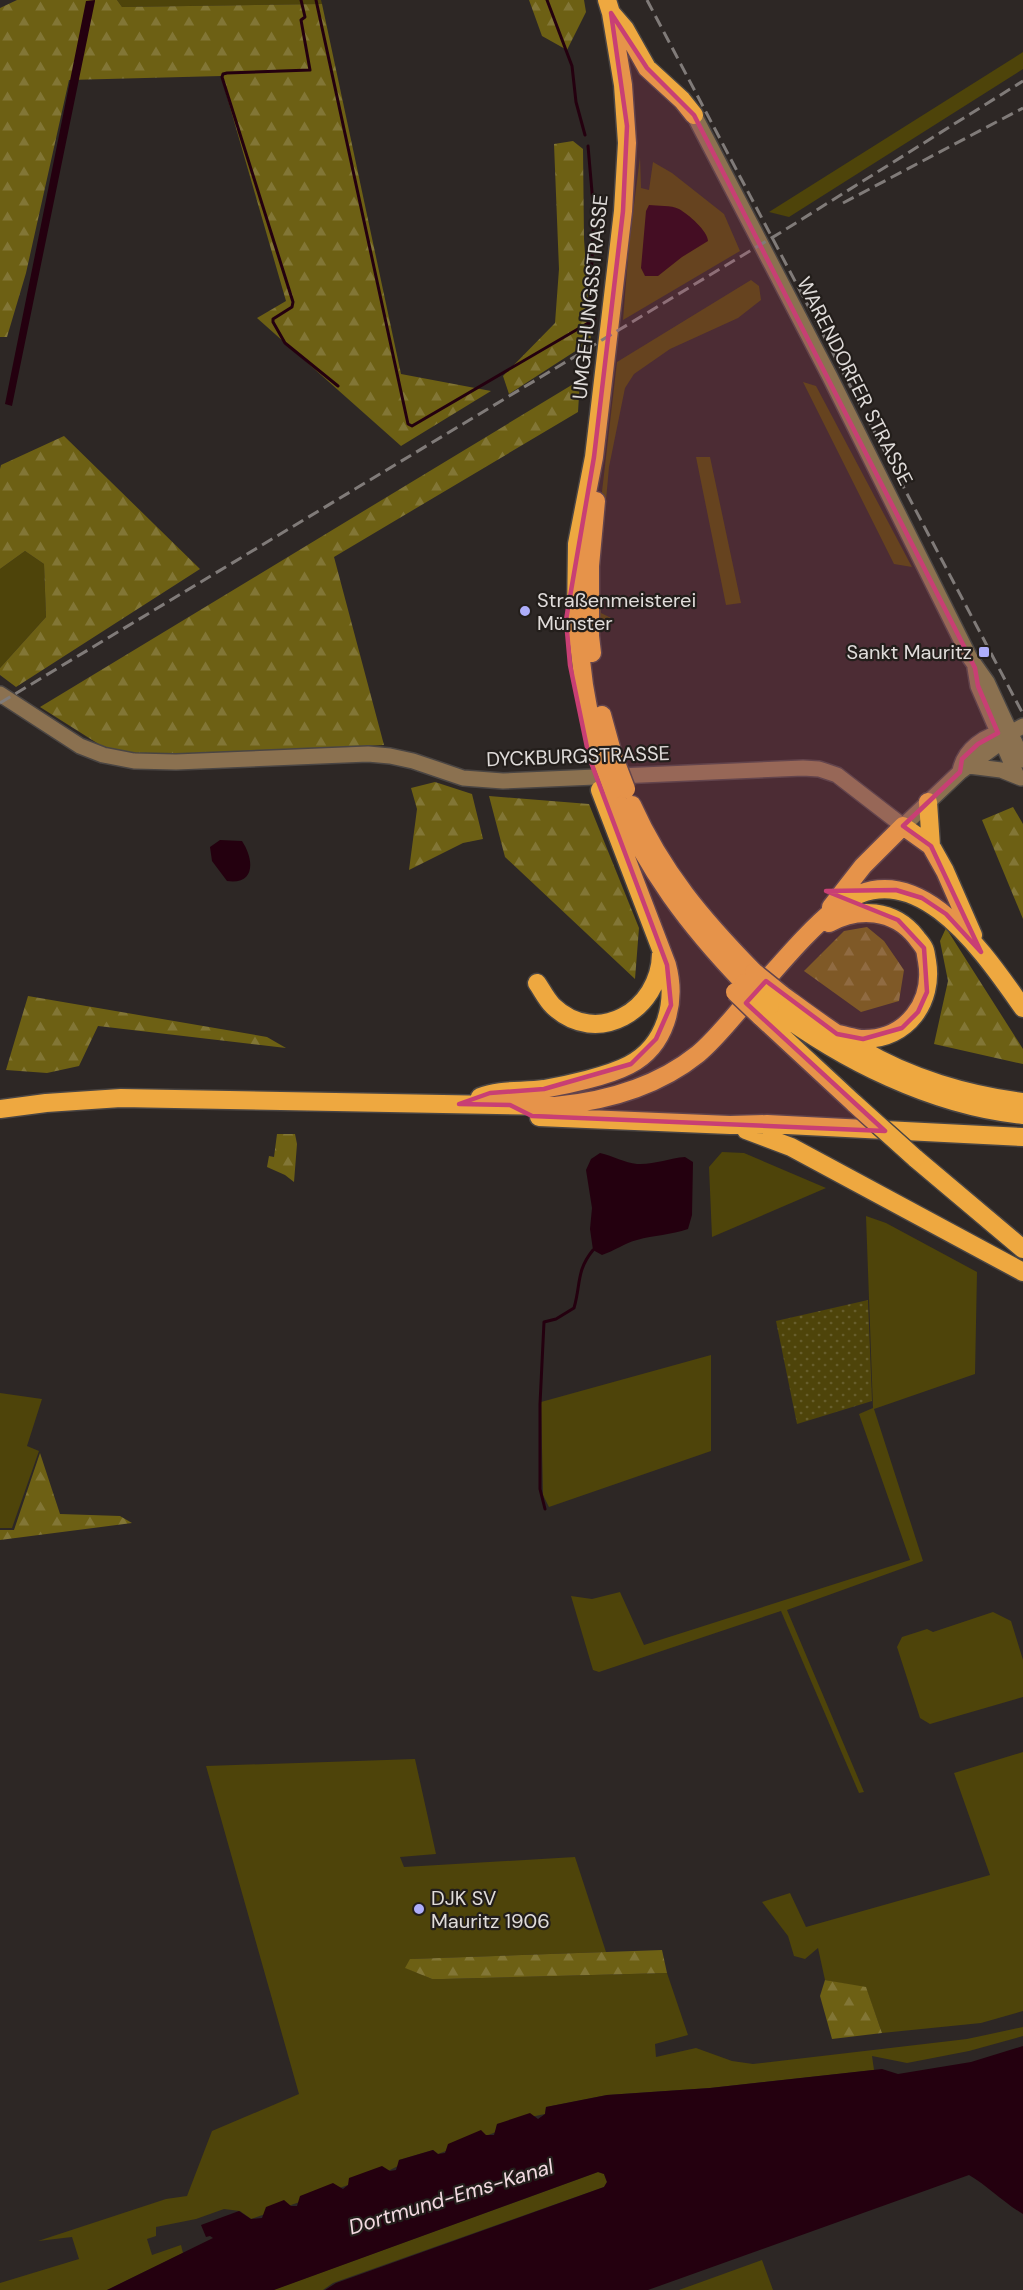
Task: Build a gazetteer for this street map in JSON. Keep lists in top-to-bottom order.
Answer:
{
  "streets": {
    "highway": ["UMGEHUNGSSTRASSE"],
    "street": ["WARENDORFER STRASSE", "DYCKBURGSTRASSE"]
  },
  "water": ["Dortmund-Ems-Kanal"],
  "places": {
    "other": ["Straßenmeisterei Münster", "DJK SV Mauritz 1906"],
    "transit": ["Sankt Mauritz"]
  }
}
